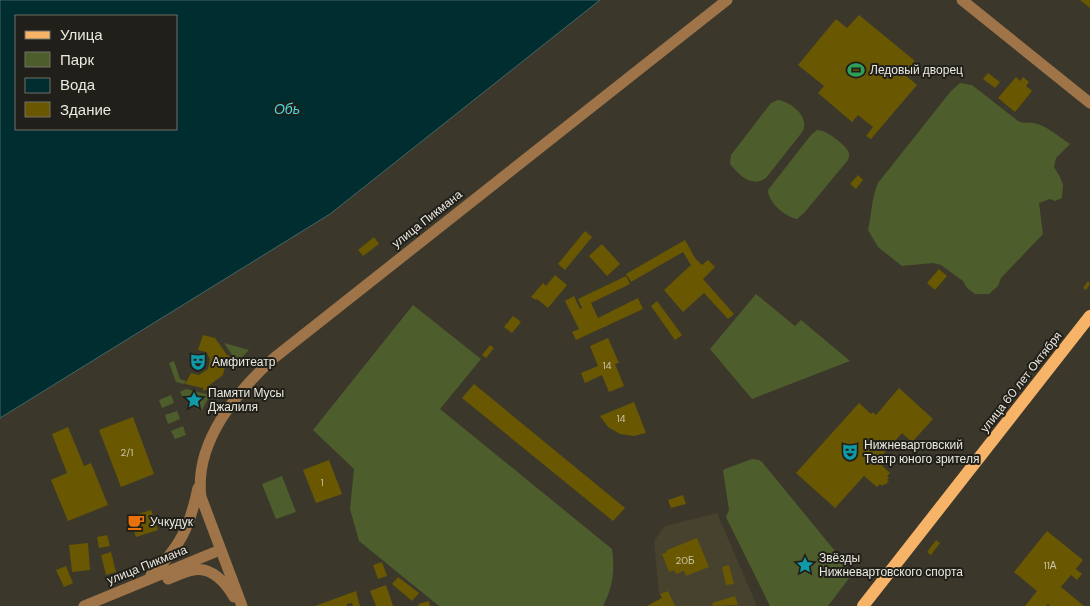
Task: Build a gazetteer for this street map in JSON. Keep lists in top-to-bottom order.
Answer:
{
  "streets": {
    "main road": ["улица 60 лет Октября"],
    "street": ["улица Пикмана"]
  },
  "water": ["Обь"],
  "places": {
    "sports": ["Ледовый дворец"],
    "theatre": ["Амфитеатр", "Нижневартовский Театр юного зрителя"],
    "place": ["Памяти Мусы Джалиля", "Звёзды Нижневартовского спорта"],
    "cafe": ["Учкудук"]
  },
  "house_numbers": [
    "14",
    "14",
    "2/1",
    "1",
    "20Б",
    "11А"
  ],
  "legend": [
    "Улица",
    "Парк",
    "Вода",
    "Здание"
  ]
}
